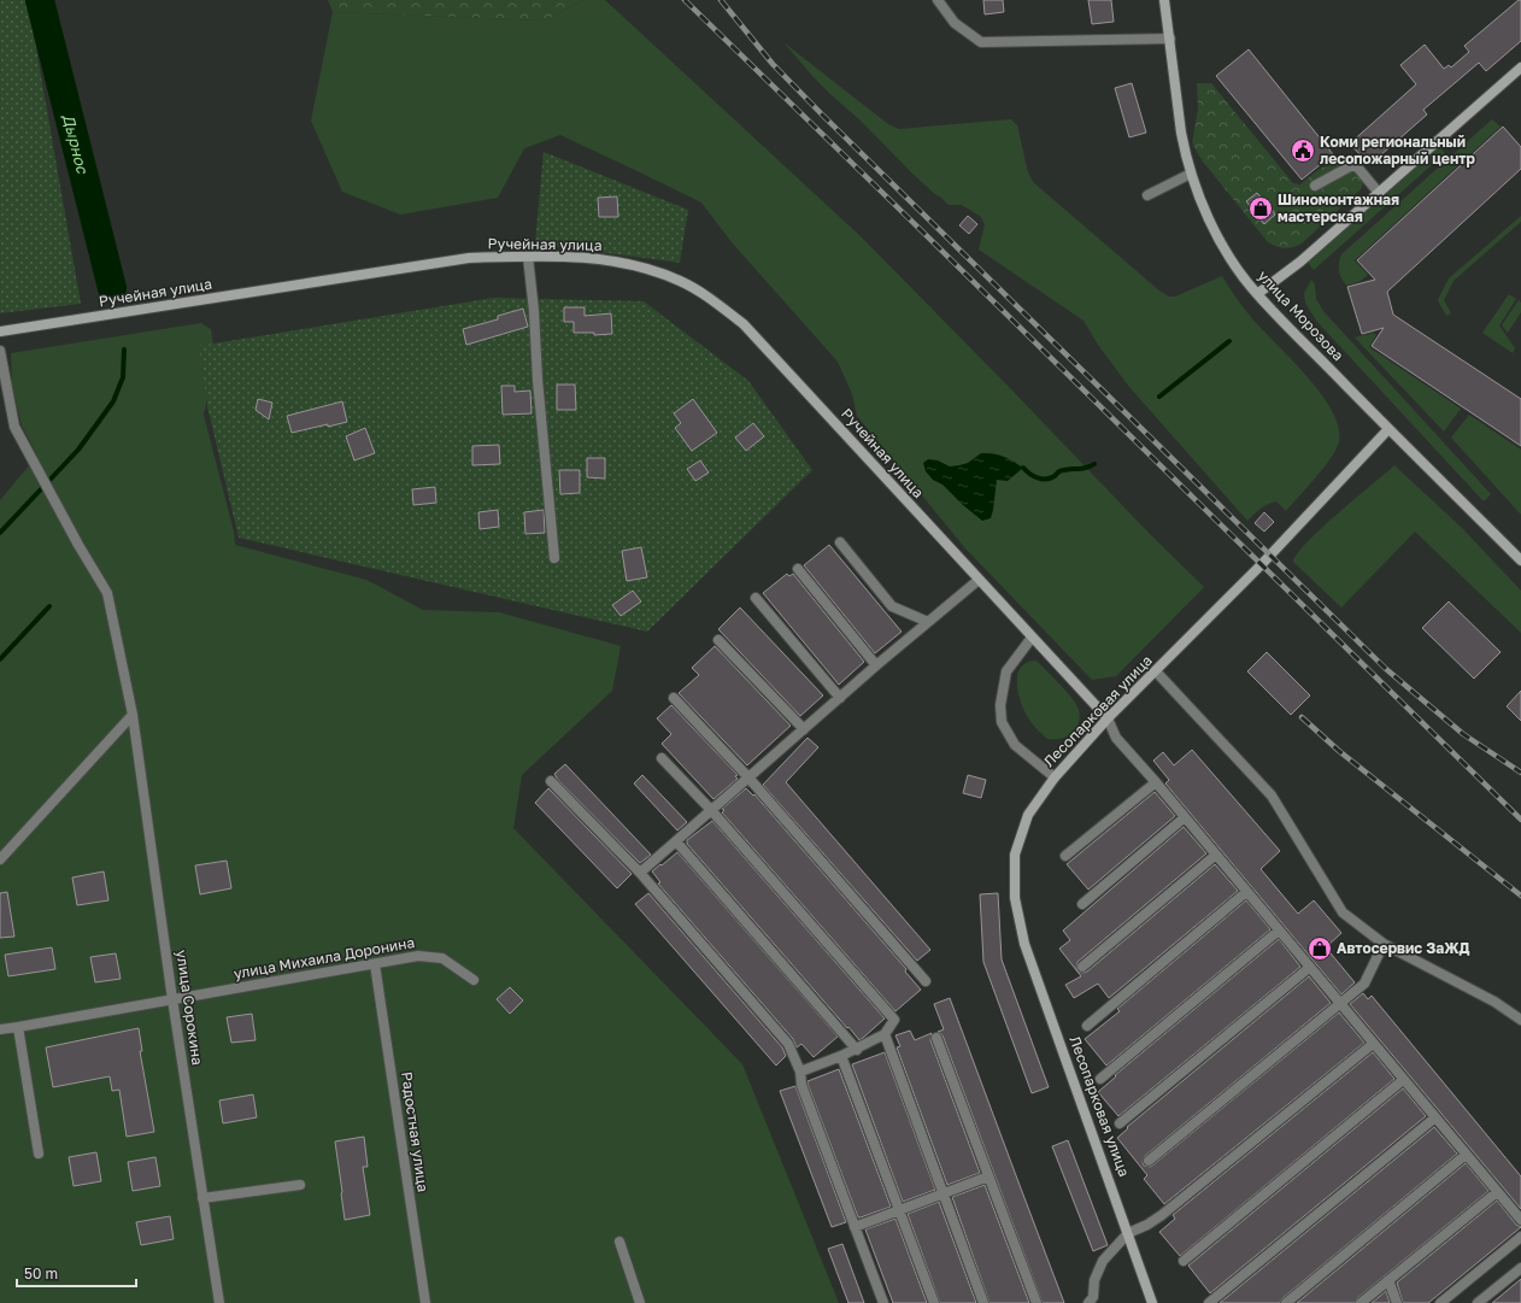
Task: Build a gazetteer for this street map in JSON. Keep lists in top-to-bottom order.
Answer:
{
  "streets": {
    "street": [
      "Ручейная улица",
      "улица Морозова",
      "Лесопарковая улица",
      "улица Михаила Доронина",
      "улица Сорокина",
      "Радостная улица"
    ]
  },
  "crossings": [
    ["Ручейная улица", "Лесопарковая улица"],
    ["улица Морозова", "Лесопарковая улица"],
    ["улица Михаила Доронина", "улица Сорокина"],
    ["улица Михаила Доронина", "Радостная улица"]
  ],
  "water": ["Дырнос"],
  "places": {
    "public building": ["Коми региональный лесопожарный центр"],
    "shop": ["Шиномонтажная мастерская", "Автосервис ЗаЖД"]
  },
  "scale_bar": "50 m"
}
